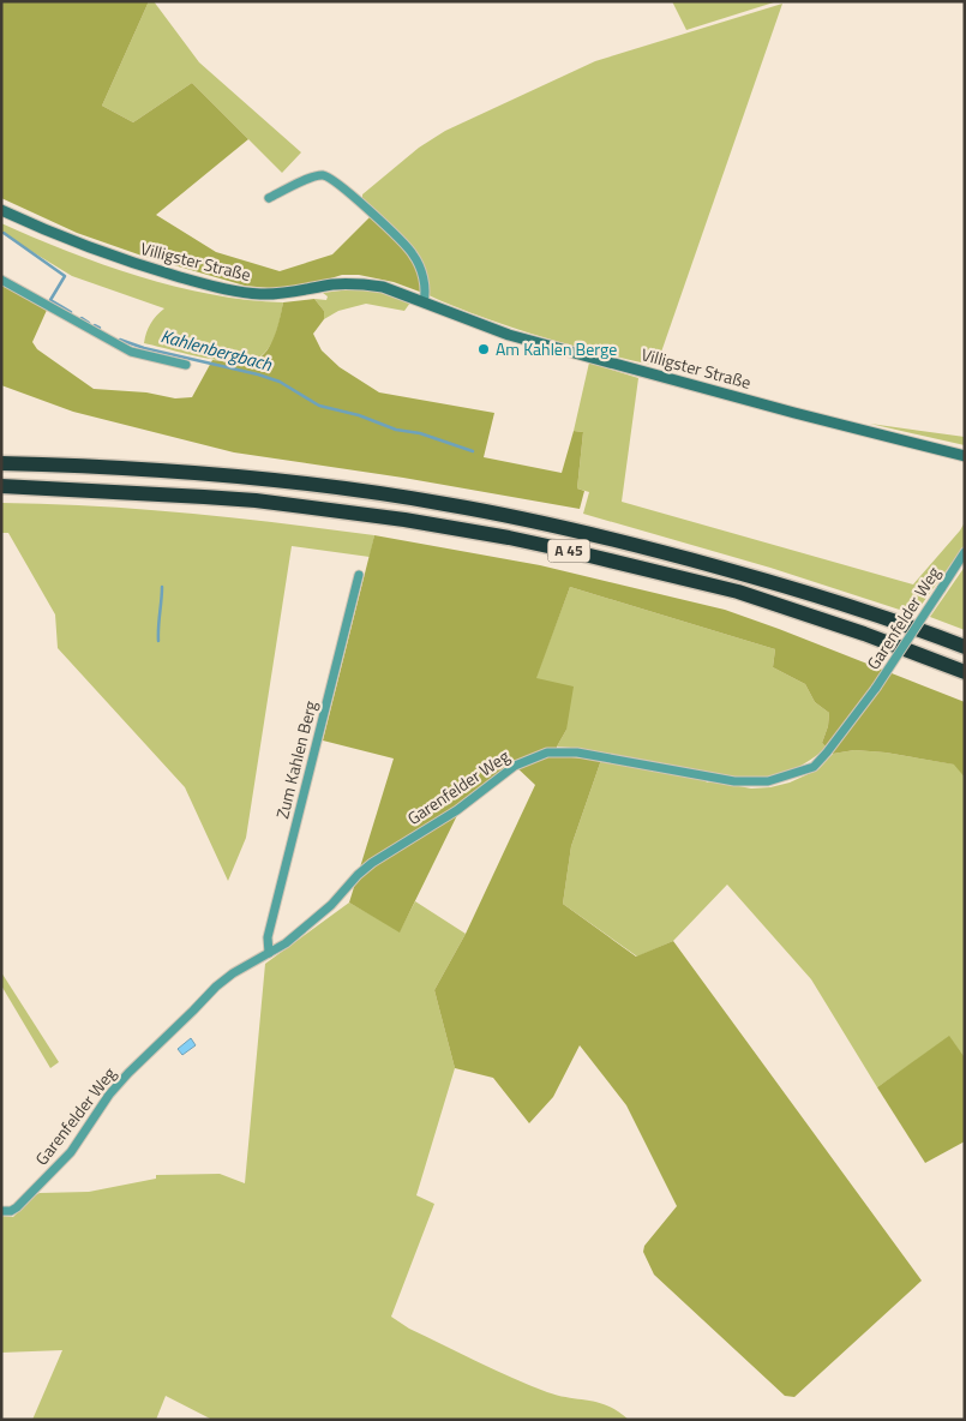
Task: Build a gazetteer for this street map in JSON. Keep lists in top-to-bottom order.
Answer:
{
  "streets": {
    "highway": ["A 45"],
    "main road": ["Villigster Straße"],
    "street": ["Garenfelder Weg", "Zum Kahlen Berg"]
  },
  "crossings": [
    ["Garenfelder Weg", "Zum Kahlen Berg"]
  ],
  "water": ["Kahlenbergbach"],
  "places": ["Am Kahlen Berge"]
}
